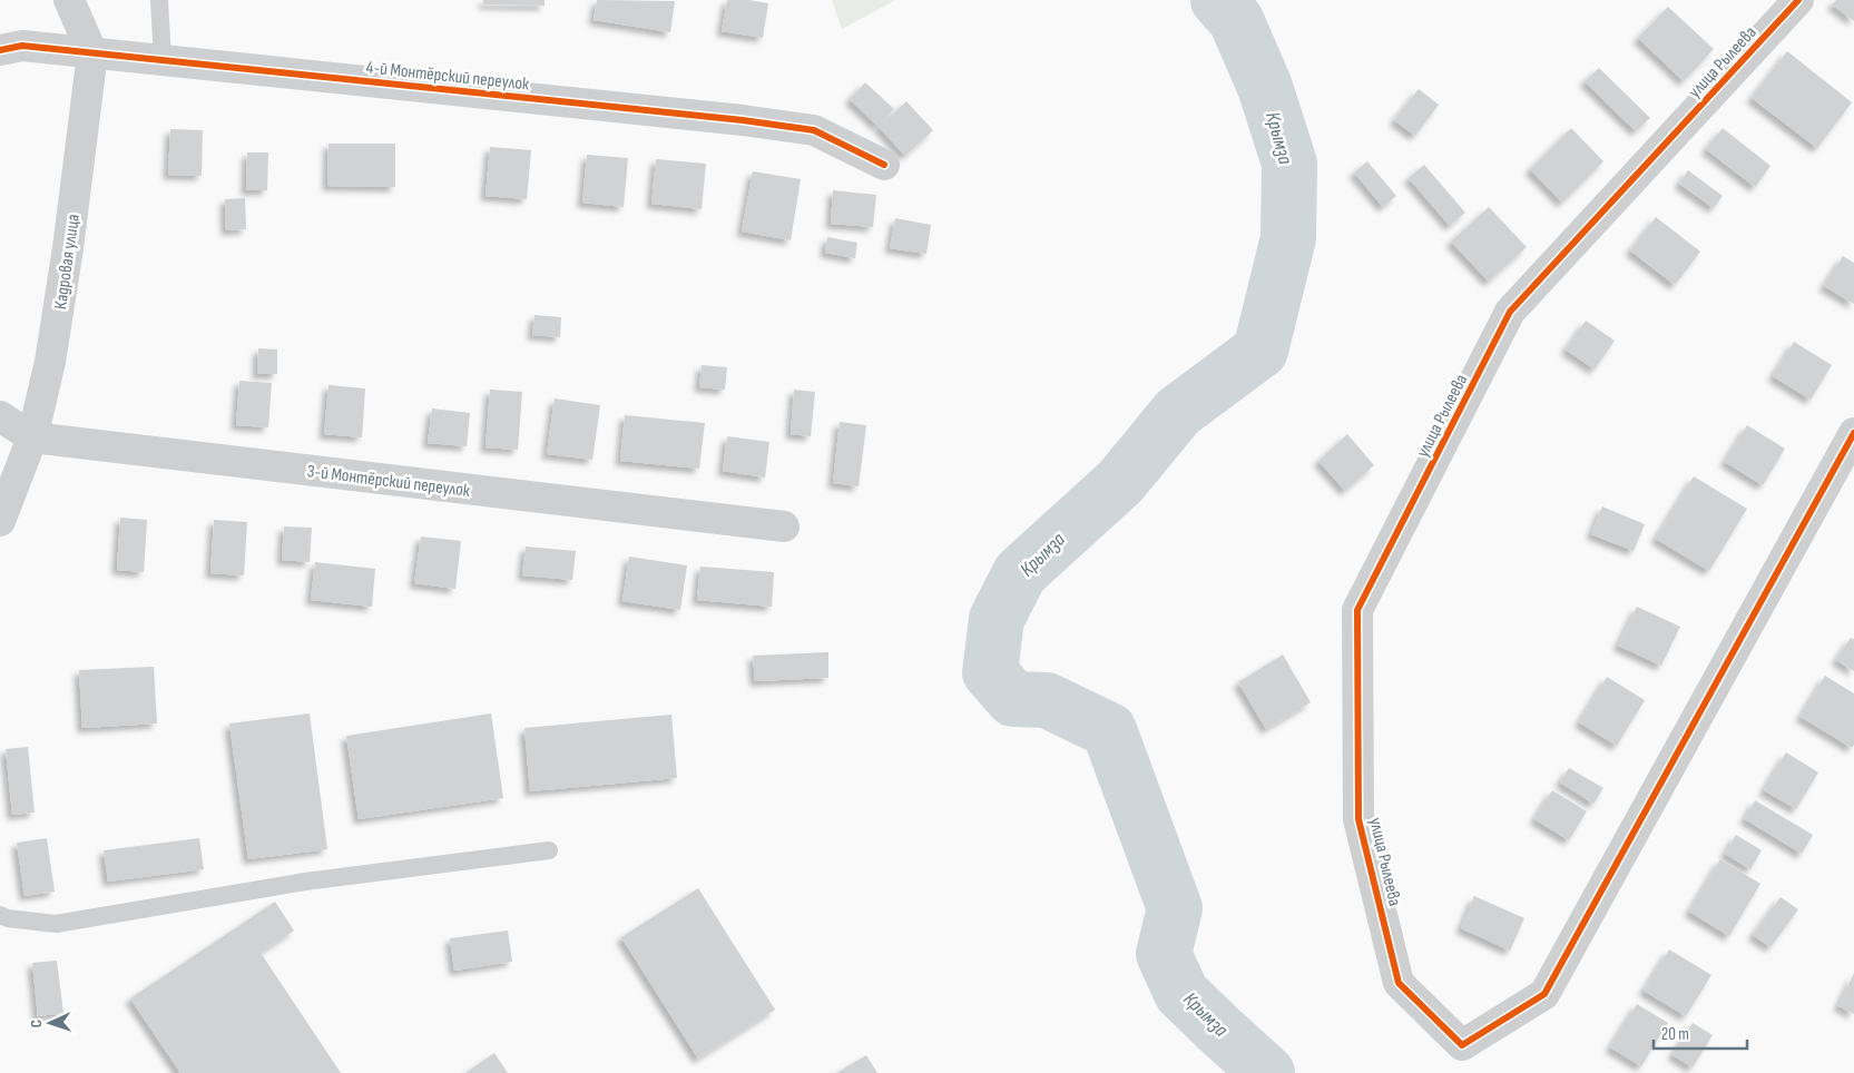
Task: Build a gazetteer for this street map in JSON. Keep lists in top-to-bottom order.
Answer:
{
  "streets": {
    "street": [
      "улица Рылеева",
      "4-й Монтёрский переулок",
      "Кадровая улица",
      "3-й Монтёрский переулок"
    ]
  },
  "crossings": [
    ["4-й Монтёрский переулок", "Кадровая улица"],
    ["Кадровая улица", "3-й Монтёрский переулок"]
  ],
  "water": ["Крымза"],
  "scale_bar": "20 m",
  "north": "left"
}
